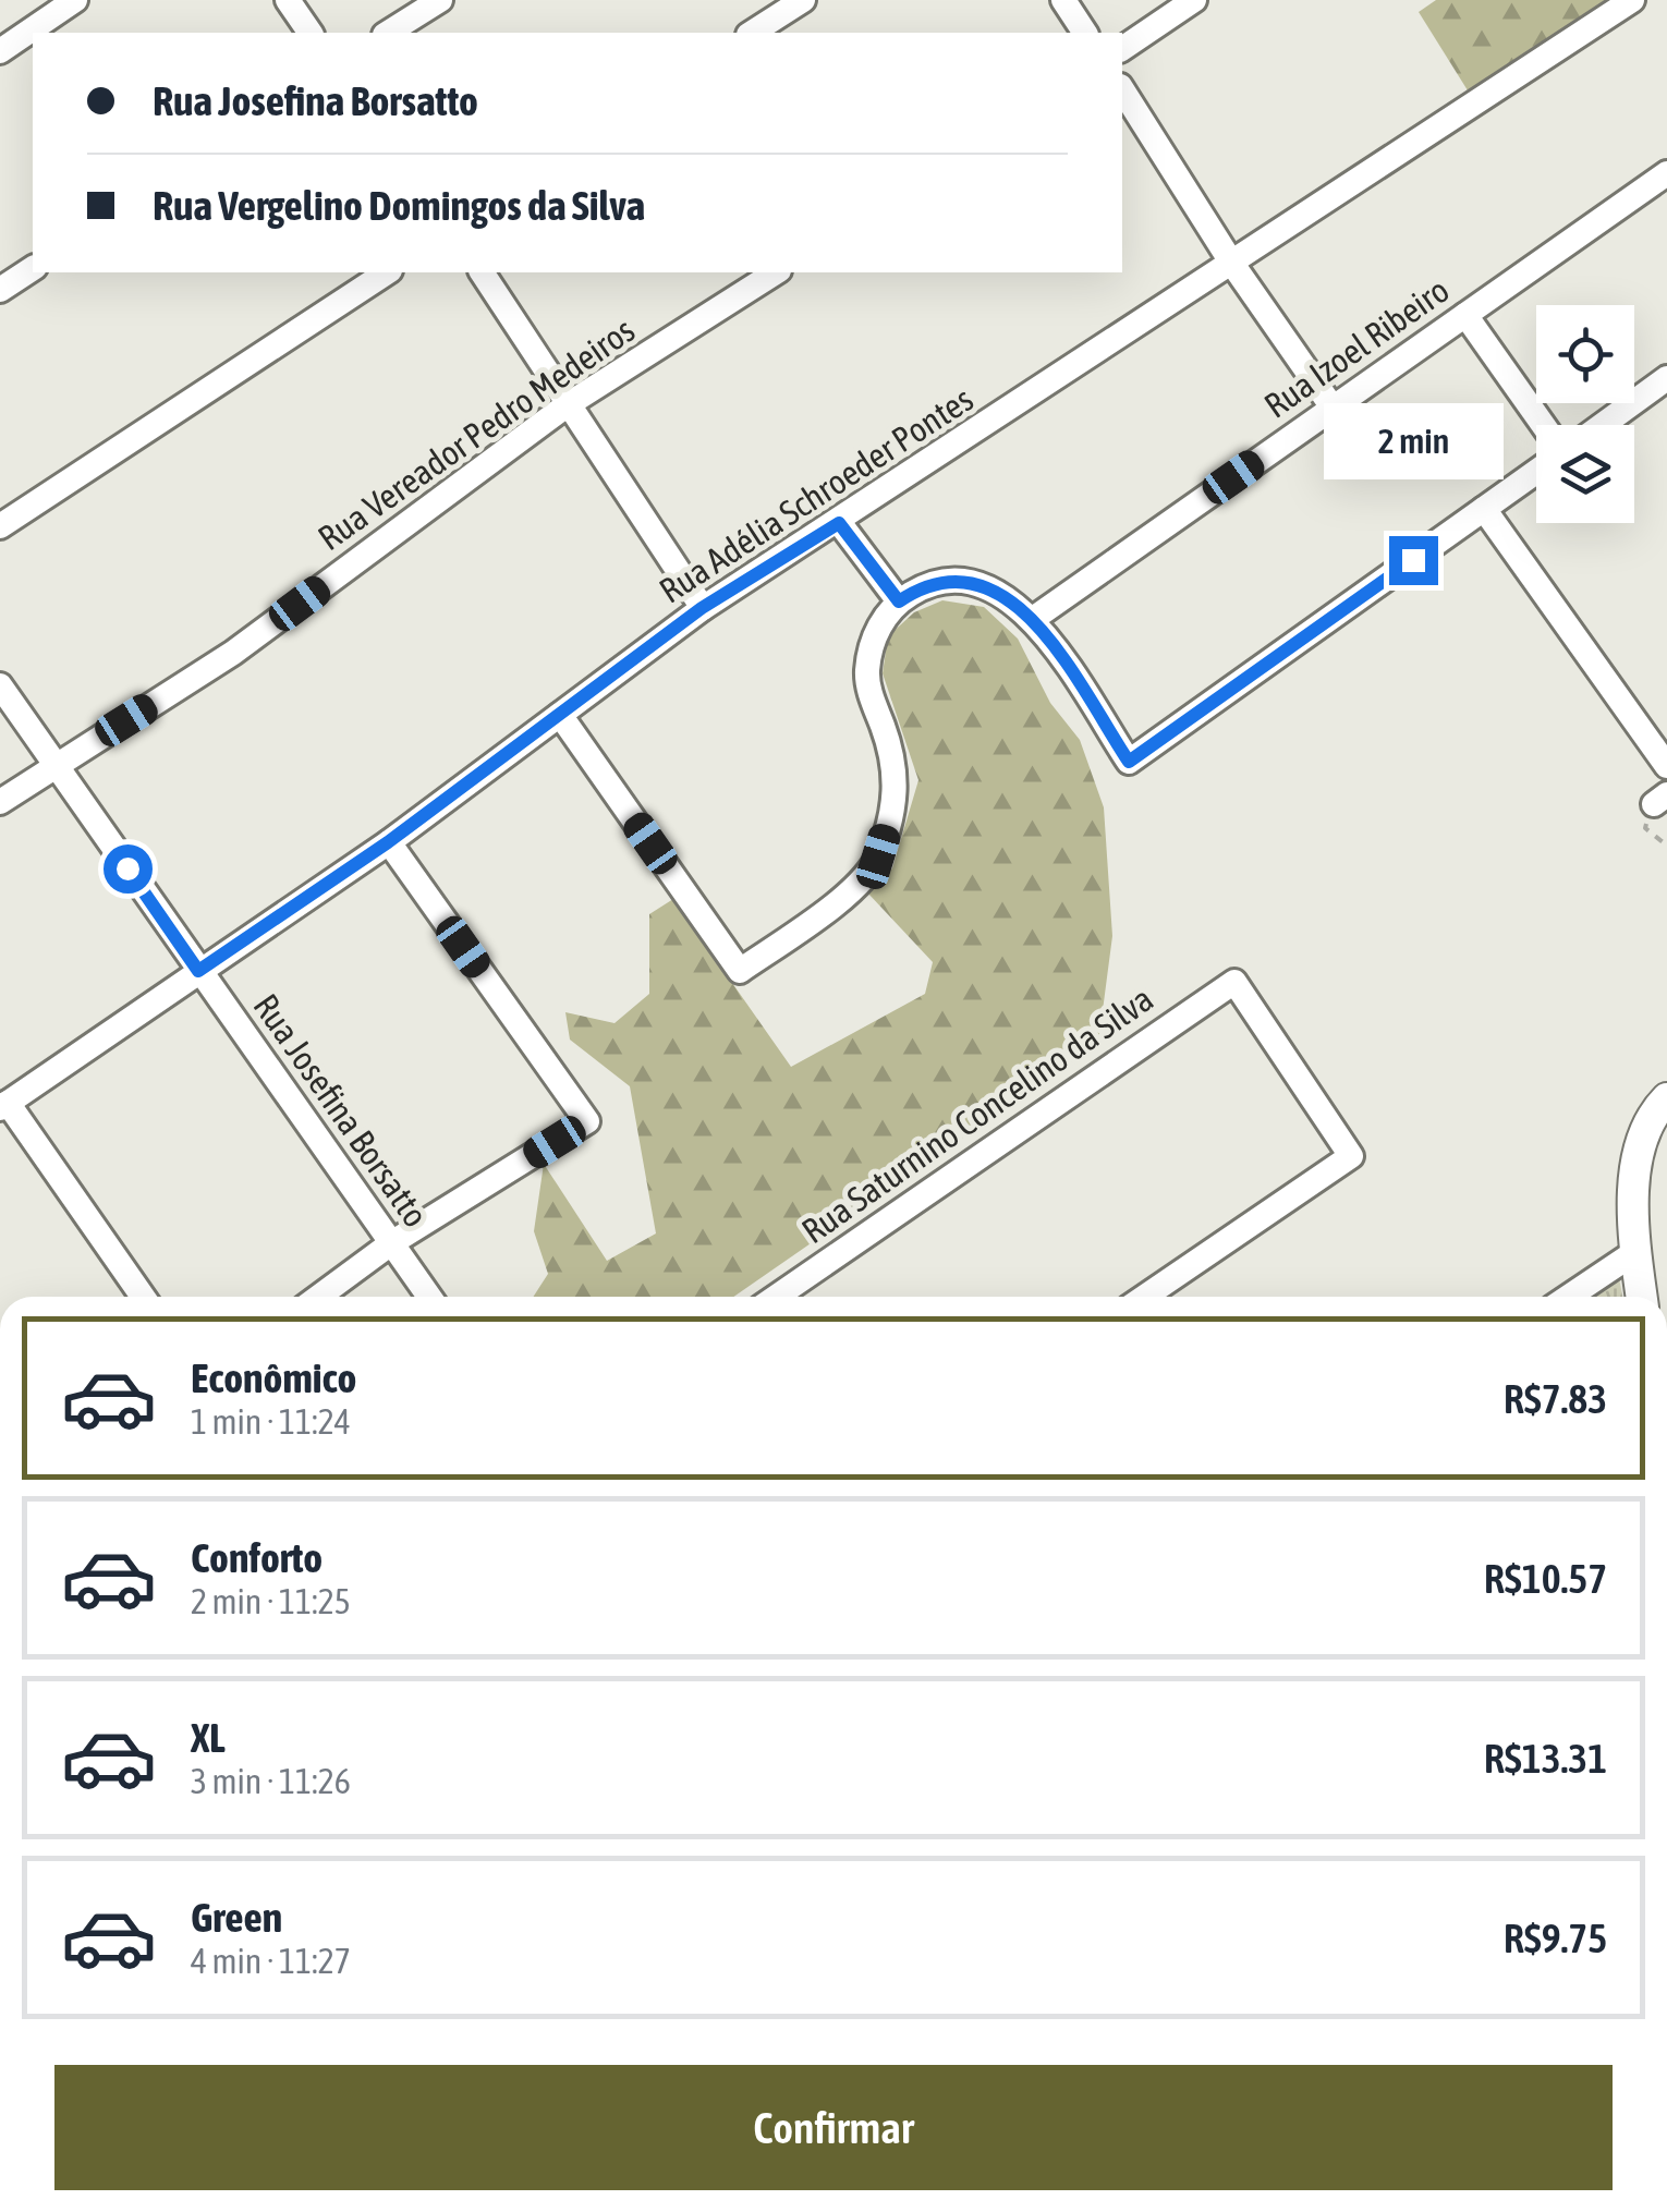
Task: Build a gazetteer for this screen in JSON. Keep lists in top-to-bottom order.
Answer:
{
  "streets": {
    "street": [
      "Rua Izoel Ribeiro",
      "Rua Vereador Pedro Medeiros",
      "Rua Adélia Schroeder Pontes",
      "Rua Josefina Borsatto",
      "Rua Saturnino Concelino da Silva"
    ]
  },
  "crossings": [
    ["Rua Vereador Pedro Medeiros", "Rua Josefina Borsatto"],
    ["Rua Adélia Schroeder Pontes", "Rua Josefina Borsatto"]
  ],
  "page": {
    "banner": ["Rua Josefina Borsatto", "Rua Vergelino Domingos da Silva"],
    "bubble": "2 min",
    "list": [
      {
        "name": "Econômico",
        "note": "1 min · 11:24",
        "value": "R$7.83"
      },
      {
        "name": "Conforto",
        "note": "2 min · 11:25",
        "value": "R$10.57"
      },
      {
        "name": "XL",
        "note": "3 min · 11:26",
        "value": "R$13.31"
      },
      {
        "name": "Green",
        "note": "4 min · 11:27",
        "value": "R$9.75"
      }
    ],
    "buttons": "Confirmar"
  }
}
